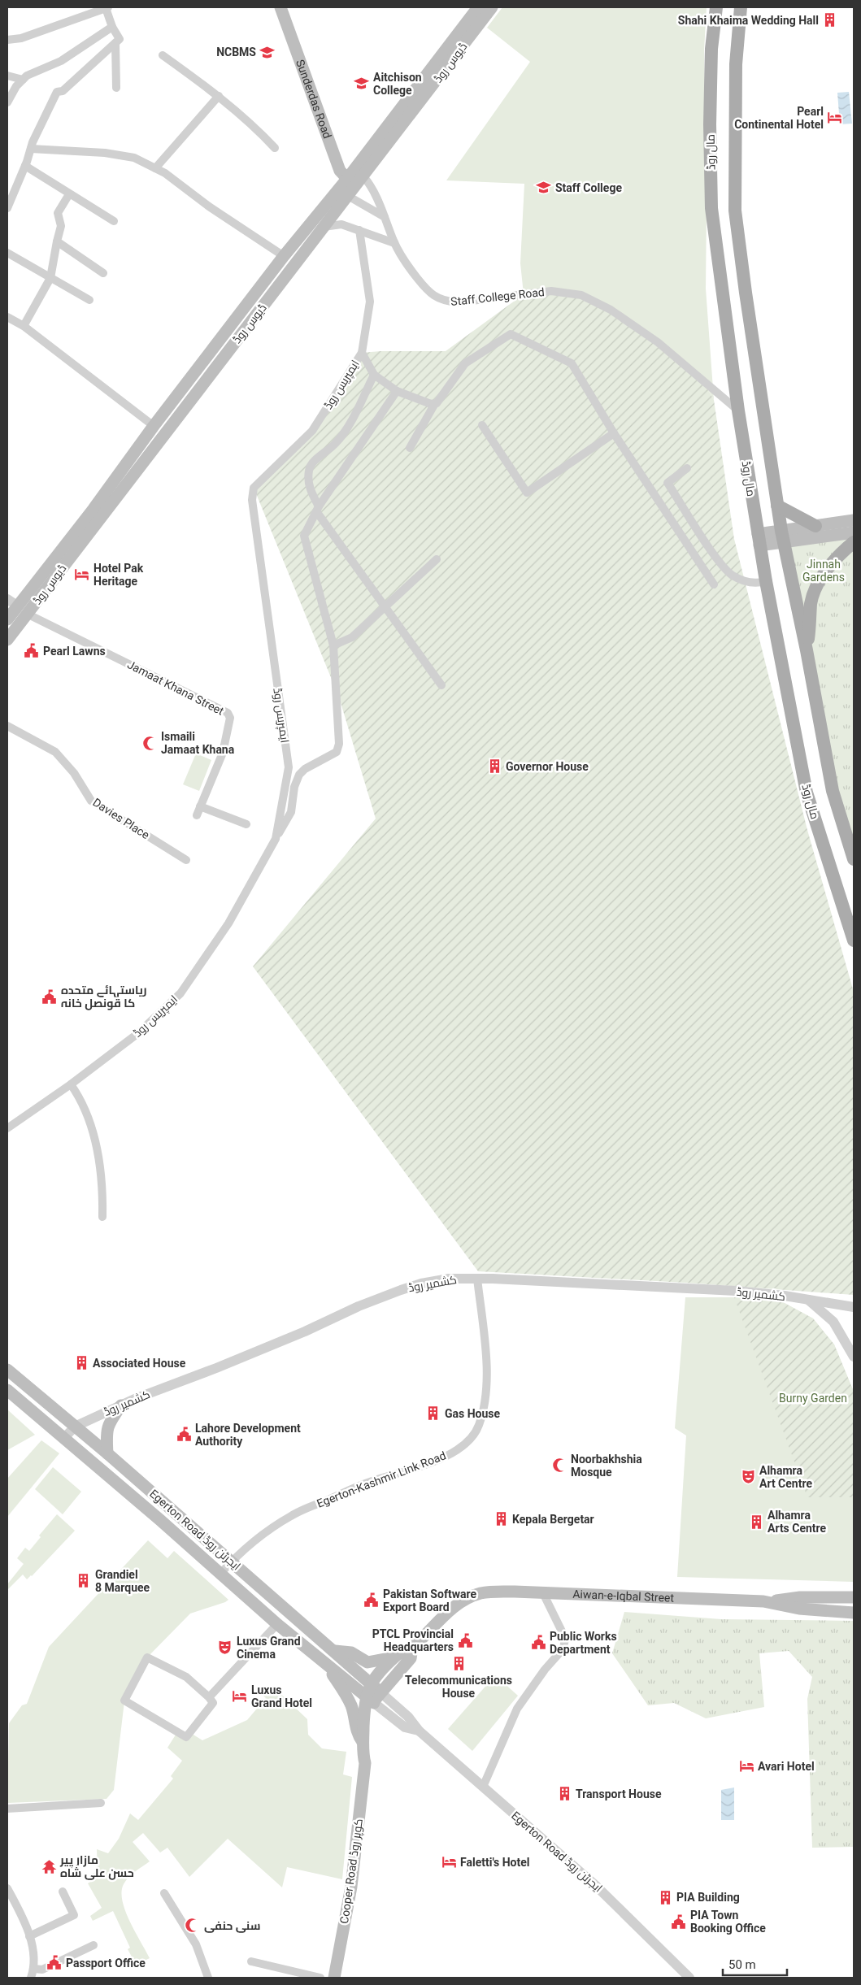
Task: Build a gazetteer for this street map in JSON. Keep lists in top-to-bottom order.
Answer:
{
  "streets": {
    "main road": [
      "ڈیوس روڈ",
      "Sunderdas Road",
      "مال روڈ",
      "Egerton Road ایجرٹن روڈ",
      "Aiwan-e-Iqbal Street",
      "Cooper Road کوپر روڈ"
    ],
    "street": [
      "Staff College Road",
      "ایمپریس روڈ",
      "Jamaat Khana Street",
      "Davies Place",
      "کشمیر روڈ",
      "Egerton-Kashmir Link Road"
    ]
  },
  "crossings": [
    ["ڈیوس روڈ", "Sunderdas Road"],
    ["ڈیوس روڈ", "Staff College Road"],
    ["ڈیوس روڈ", "Jamaat Khana Street"],
    ["مال روڈ", "Staff College Road"],
    ["کشمیر روڈ", "Egerton-Kashmir Link Road"],
    ["کشمیر روڈ", "Egerton Road ایجرٹن روڈ"],
    ["Egerton-Kashmir Link Road", "Egerton Road ایجرٹن روڈ"],
    ["Egerton Road ایجرٹن روڈ", "Aiwan-e-Iqbal Street"],
    ["Egerton Road ایجرٹن روڈ", "Cooper Road کوپر روڈ"],
    ["Aiwan-e-Iqbal Street", "Cooper Road کوپر روڈ"]
  ],
  "parks": ["Jinnah Gardens", "Burny Garden"],
  "places": {
    "building": [
      "Shahi Khaima Wedding Hall",
      "Governor House",
      "Associated House",
      "Gas House",
      "Kepala Bergetar",
      "Alhamra Arts Centre",
      "Grandiel 8 Marquee",
      "Telecommunications House",
      "Transport House",
      "PIA Building"
    ],
    "school or university": ["NCBMS", "Aitchison College", "Staff College"],
    "hotel": [
      "Pearl Continental Hotel",
      "Hotel Pak Heritage",
      "Luxus Grand Hotel",
      "Avari Hotel",
      "Faletti's Hotel"
    ],
    "public building": [
      "Pearl Lawns",
      "ریاستہائے متحدہ کا قونصل خانہ",
      "Lahore Development Authority",
      "Pakistan Software Export Board",
      "PTCL Provincial Headquarters",
      "Public Works Department",
      "PIA Town Booking Office",
      "Passport Office"
    ],
    "mosque": ["Ismaili Jamaat Khana", "Noorbakhshia Mosque", "سنی حنفی"],
    "theatre": ["Alhamra Art Centre", "Luxus Grand Cinema"],
    "temple": ["مازار پیر حسن علی شاہ"]
  },
  "scale_bar": "50 m"
}
